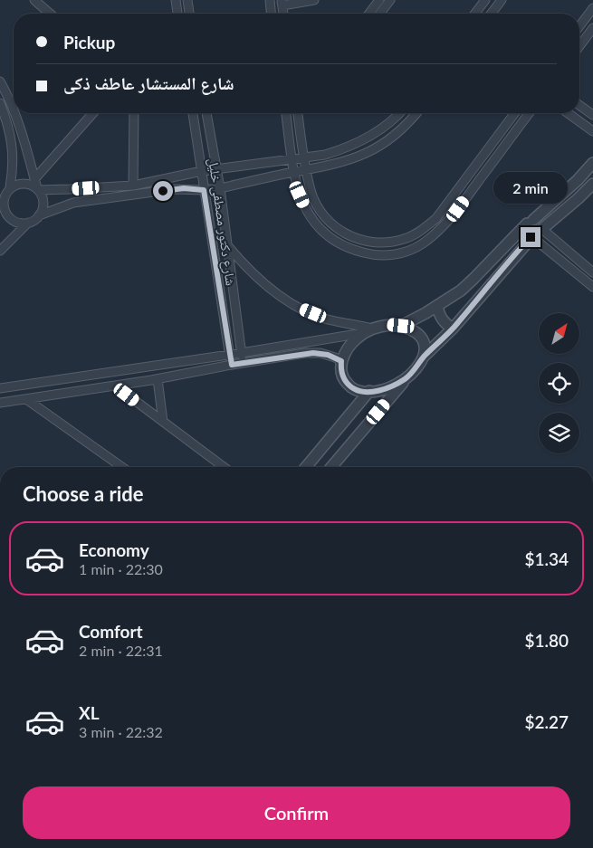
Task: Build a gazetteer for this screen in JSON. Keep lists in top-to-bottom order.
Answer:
{
  "streets": {
    "street": ["شارع دكتور مصطفى خليل"]
  },
  "north": "top right",
  "page": {
    "banner": ["Pickup", "شارع المستشار عاطف ذكى"],
    "bubble": "2 min",
    "heading": "Choose a ride",
    "list": [
      {
        "name": "Economy",
        "note": "1 min · 22:30",
        "value": "$1.34"
      },
      {
        "name": "Comfort",
        "note": "2 min · 22:31",
        "value": "$1.80"
      },
      {
        "name": "XL",
        "note": "3 min · 22:32",
        "value": "$2.27"
      }
    ],
    "buttons": "Confirm"
  }
}
